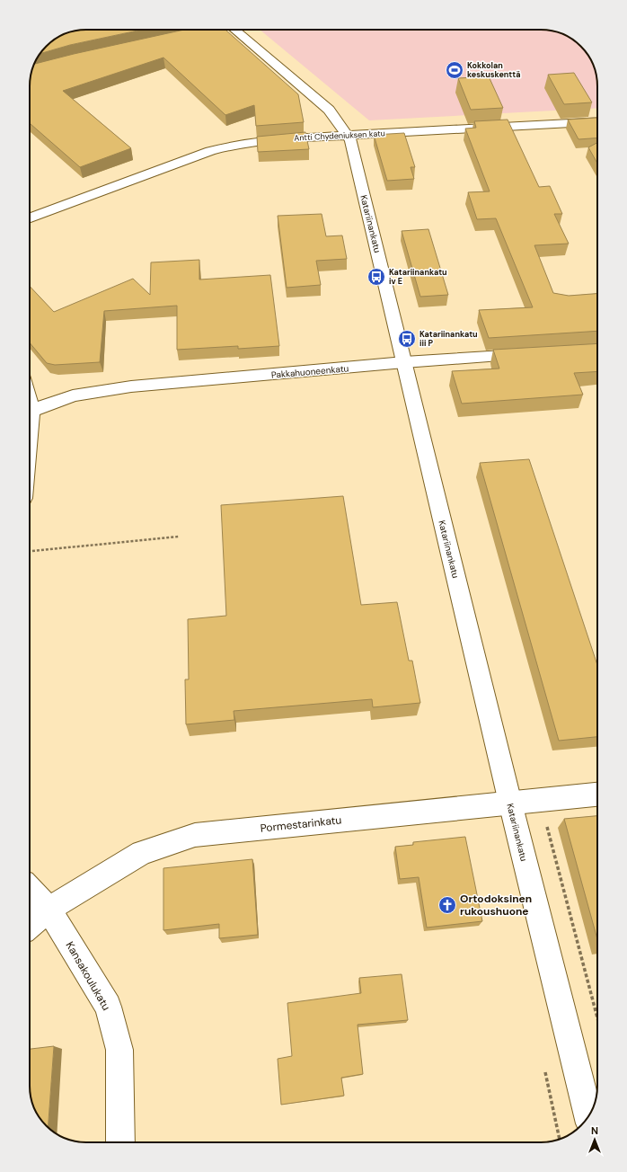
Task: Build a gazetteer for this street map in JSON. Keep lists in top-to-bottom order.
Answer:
{
  "streets": {
    "street": [
      "Antti Chydeniuksen katu",
      "Katariinankatu",
      "Pakkahuoneenkatu",
      "Pormestarinkatu",
      "Kansakoulukatu"
    ]
  },
  "crossings": [
    ["Antti Chydeniuksen katu", "Katariinankatu"],
    ["Katariinankatu", "Pakkahuoneenkatu"],
    ["Katariinankatu", "Pormestarinkatu"],
    ["Pormestarinkatu", "Kansakoulukatu"]
  ],
  "places": {
    "sports": ["Kokkolan keskuskenttä"],
    "bus stop": ["Katariinankatu iv E", "Katariinankatu iii P"],
    "church": ["Ortodoksinen rukoushuone"]
  },
  "north": "top"
}
